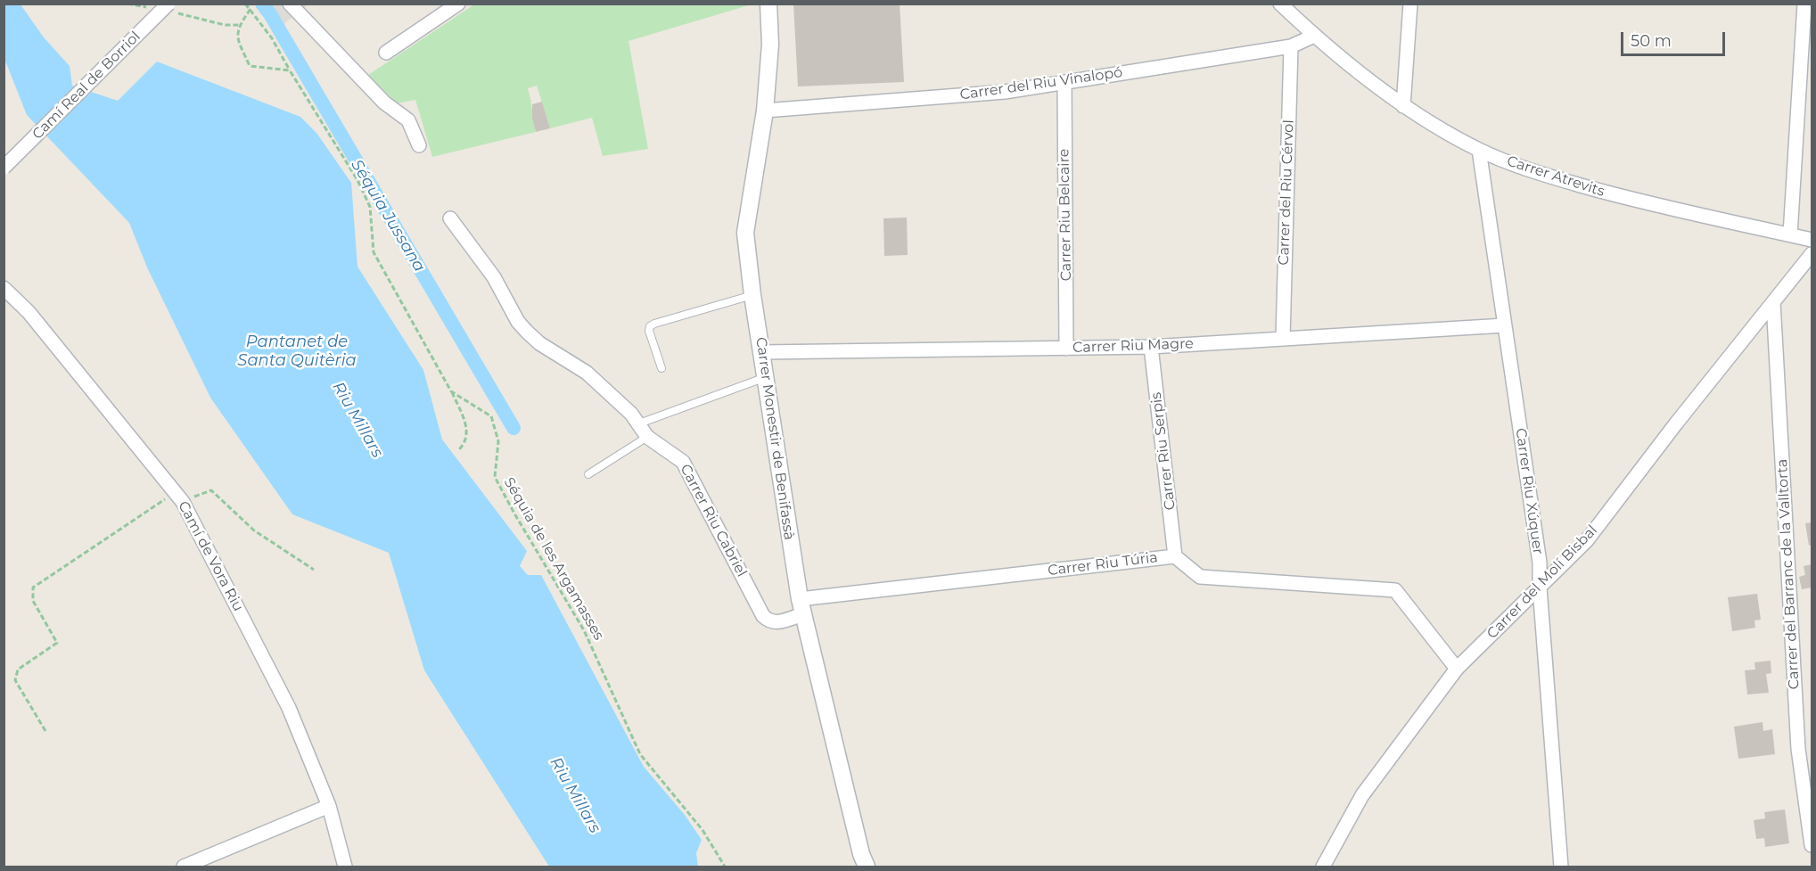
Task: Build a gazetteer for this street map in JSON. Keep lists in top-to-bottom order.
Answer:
{
  "streets": {
    "street": [
      "Carrer del Riu Vinalopó",
      "Camí Real de Borriol",
      "Carrer Atrevits",
      "Carrer del Riu Cérvol",
      "Carrer Riu Belcaire",
      "Carrer Riu Magre",
      "Carrer Monestir de Benifassà",
      "Carrer Riu Serpis",
      "Carrer Riu Xúquer",
      "Carrer Riu Cabriel",
      "Camí de Vora Riu",
      "Carrer Riu Túria",
      "Carrer del Barranc de la Valltorta",
      "Carrer del Molí Bisbal"
    ],
    "path": ["Séquia de les Argamasses"]
  },
  "crossings": [
    ["Carrer del Riu Vinalopó", "Carrer Atrevits"],
    ["Carrer del Riu Vinalopó", "Carrer del Riu Cérvol"],
    ["Carrer del Riu Vinalopó", "Carrer Riu Belcaire"],
    ["Carrer del Riu Vinalopó", "Carrer Monestir de Benifassà"],
    ["Carrer Atrevits", "Carrer Riu Xúquer"],
    ["Carrer del Riu Cérvol", "Carrer Riu Magre"],
    ["Carrer Riu Belcaire", "Carrer Riu Magre"],
    ["Carrer Riu Magre", "Carrer Monestir de Benifassà"],
    ["Carrer Riu Magre", "Carrer Riu Serpis"],
    ["Carrer Riu Magre", "Carrer Riu Xúquer"],
    ["Carrer Monestir de Benifassà", "Carrer Riu Cabriel"],
    ["Carrer Monestir de Benifassà", "Carrer Riu Túria"],
    ["Carrer Riu Serpis", "Carrer Riu Túria"],
    ["Carrer Riu Xúquer", "Carrer del Molí Bisbal"],
    ["Carrer Riu Cabriel", "Carrer Riu Túria"],
    ["Carrer Riu Túria", "Carrer del Molí Bisbal"],
    ["Carrer del Barranc de la Valltorta", "Carrer del Molí Bisbal"]
  ],
  "water": ["Séquia Jussana", "Pantanet de Santa Quitèria", "Riu Millars"],
  "scale_bar": "50 m"
}
